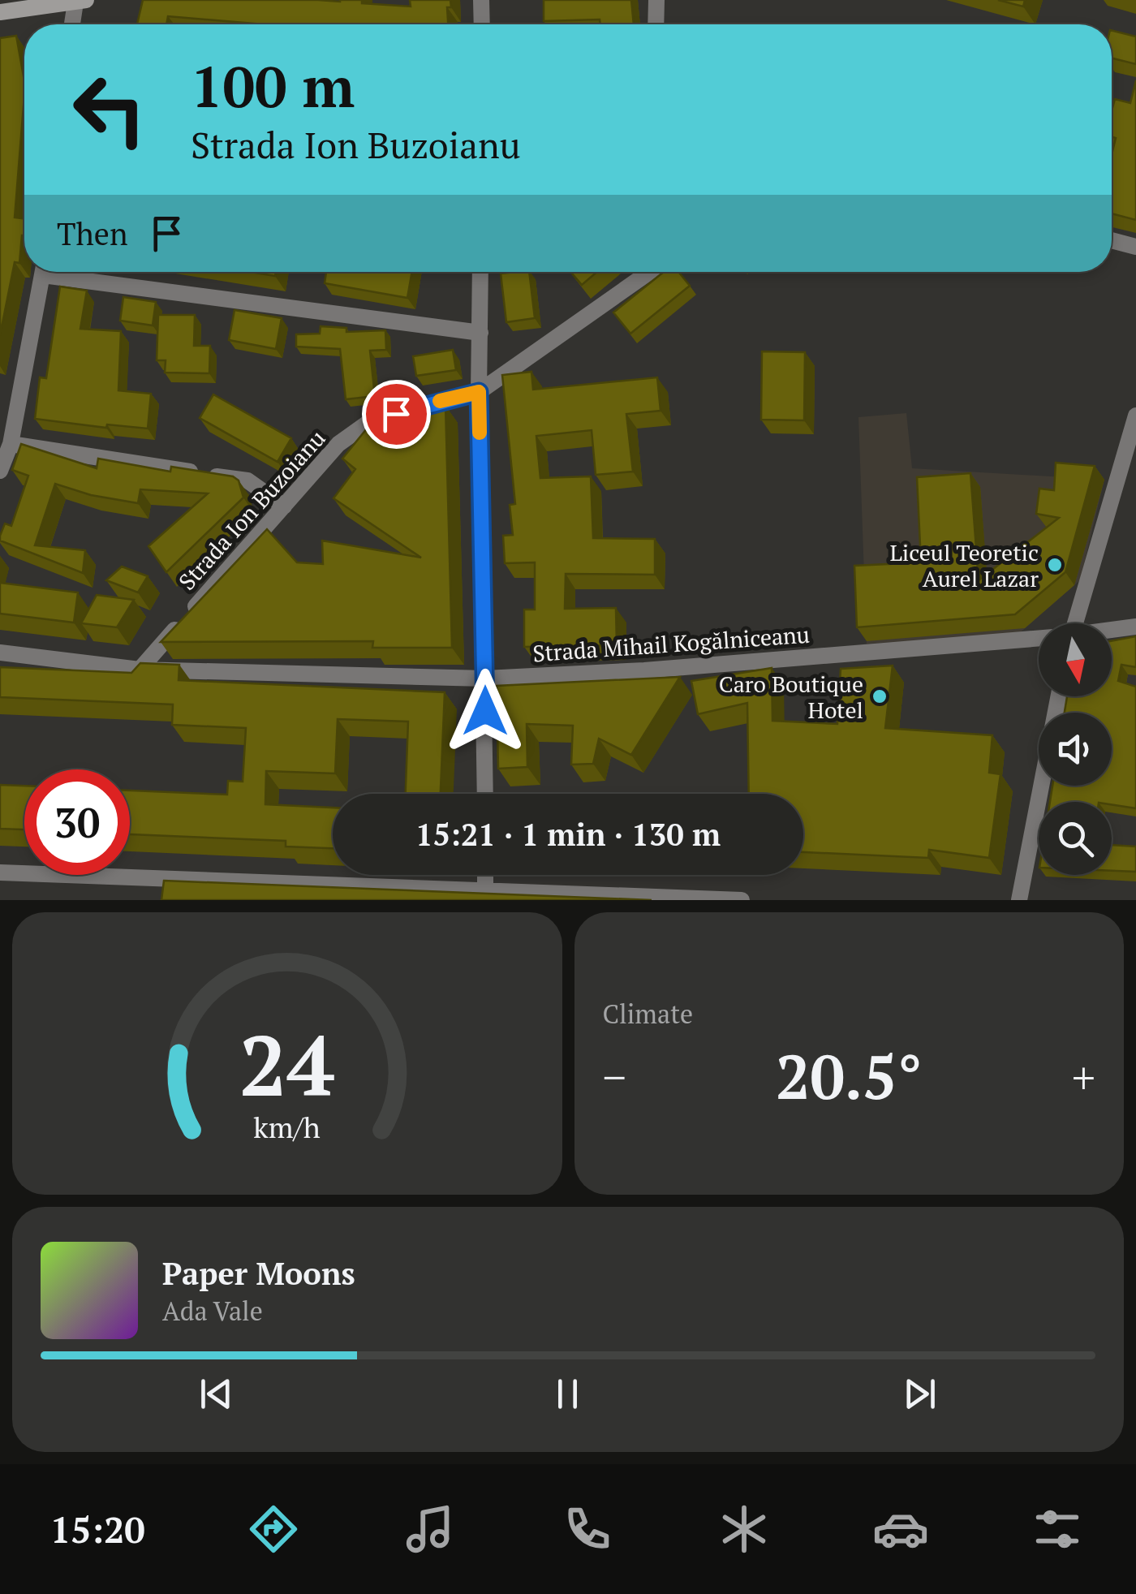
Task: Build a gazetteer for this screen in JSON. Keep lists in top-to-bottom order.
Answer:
{
  "streets": {
    "street": ["Strada Ion Buzoianu", "Strada Mihail Kogălniceanu"]
  },
  "crossings": [
    ["Strada Ion Buzoianu", "Strada Mihail Kogălniceanu"]
  ],
  "places": ["Liceul Teoretic Aurel Lazar", "Caro Boutique Hotel"],
  "north": "bottom",
  "page": {
    "turn": ["100 m", "Strada Ion Buzoianu"],
    "then": "Then",
    "limit": "30",
    "trip": "15:21 · 1 min · 130 m",
    "tile": "Climate",
    "heat": ["−", "20.5°", "+"],
    "song": ["Paper Moons", "Ada Vale"],
    "tabs": "15:20",
    "gauge": ["24", "km/h"]
  }
}
